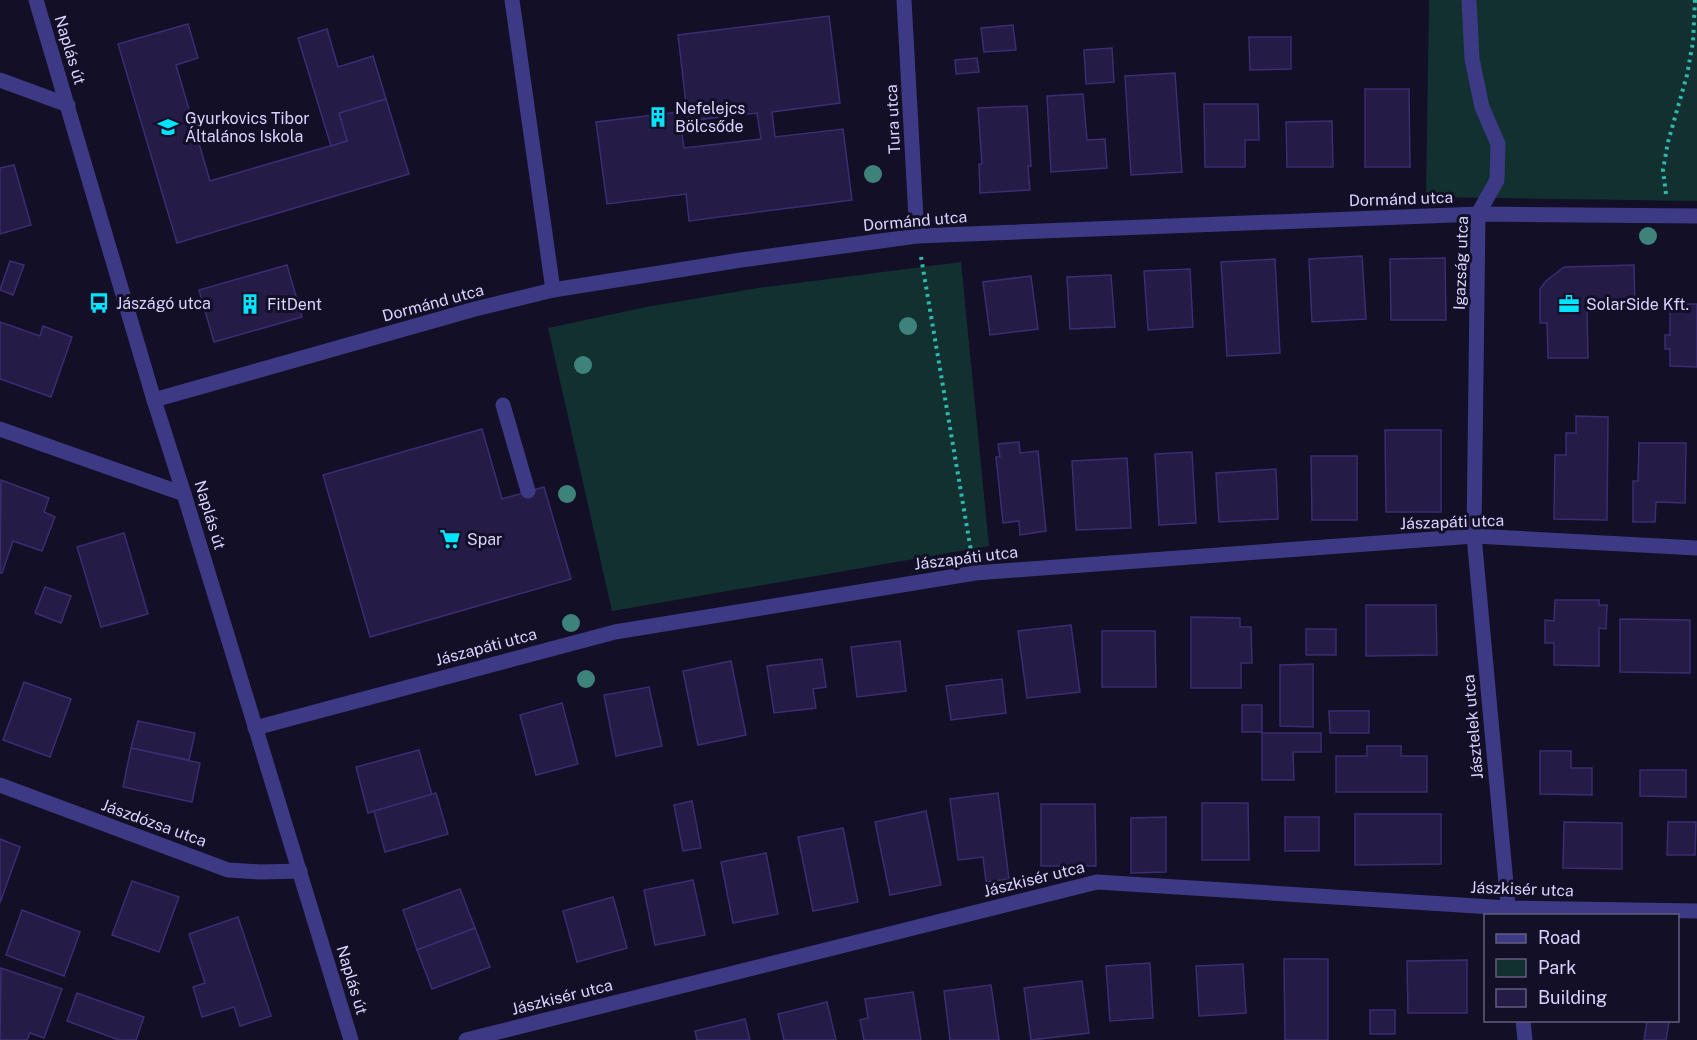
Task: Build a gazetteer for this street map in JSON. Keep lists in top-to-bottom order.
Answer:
{
  "streets": {
    "street": [
      "Naplás út",
      "Tura utca",
      "Dormánd utca",
      "Igazság utca",
      "Jászapáti utca",
      "Jásztelek utca",
      "Jászdózsa utca",
      "Jászkisér utca"
    ]
  },
  "crossings": [
    ["Naplás út", "Dormánd utca"],
    ["Naplás út", "Jászapáti utca"],
    ["Naplás út", "Jászdózsa utca"],
    ["Tura utca", "Dormánd utca"],
    ["Dormánd utca", "Igazság utca"],
    ["Igazság utca", "Jászapáti utca"],
    ["Igazság utca", "Jásztelek utca"],
    ["Jászapáti utca", "Jásztelek utca"],
    ["Jásztelek utca", "Jászkisér utca"]
  ],
  "places": {
    "building": ["Nefelejcs Bölcsőde", "FitDent"],
    "school or university": ["Gyurkovics Tibor Általános Iskola"],
    "bus stop": ["Jászágó utca"],
    "office": ["SolarSide Kft."],
    "supermarket": ["Spar"]
  },
  "legend": ["Road", "Park", "Building"]
}
